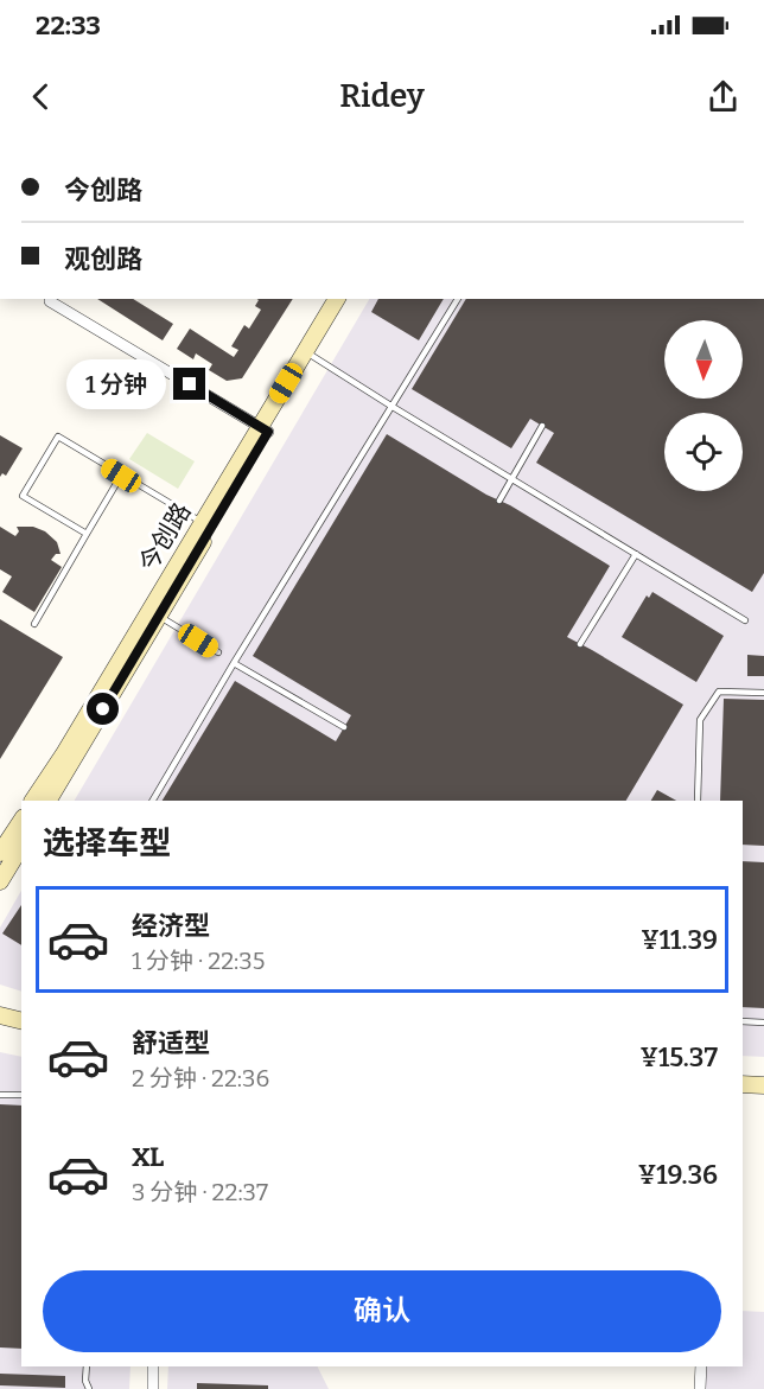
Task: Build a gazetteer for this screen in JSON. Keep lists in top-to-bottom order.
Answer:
{
  "streets": {
    "main road": ["今创路"]
  },
  "north": "bottom",
  "page": {
    "status": "22:33",
    "header": "Ridey",
    "banner": ["今创路", "观创路"],
    "bubble": "1 分钟",
    "heading": "选择车型",
    "list": [
      {
        "name": "经济型",
        "note": "1 分钟 · 22:35",
        "value": "¥11.39"
      },
      {
        "name": "舒适型",
        "note": "2 分钟 · 22:36",
        "value": "¥15.37"
      },
      {
        "name": "XL",
        "note": "3 分钟 · 22:37",
        "value": "¥19.36"
      }
    ],
    "buttons": "确认"
  }
}
